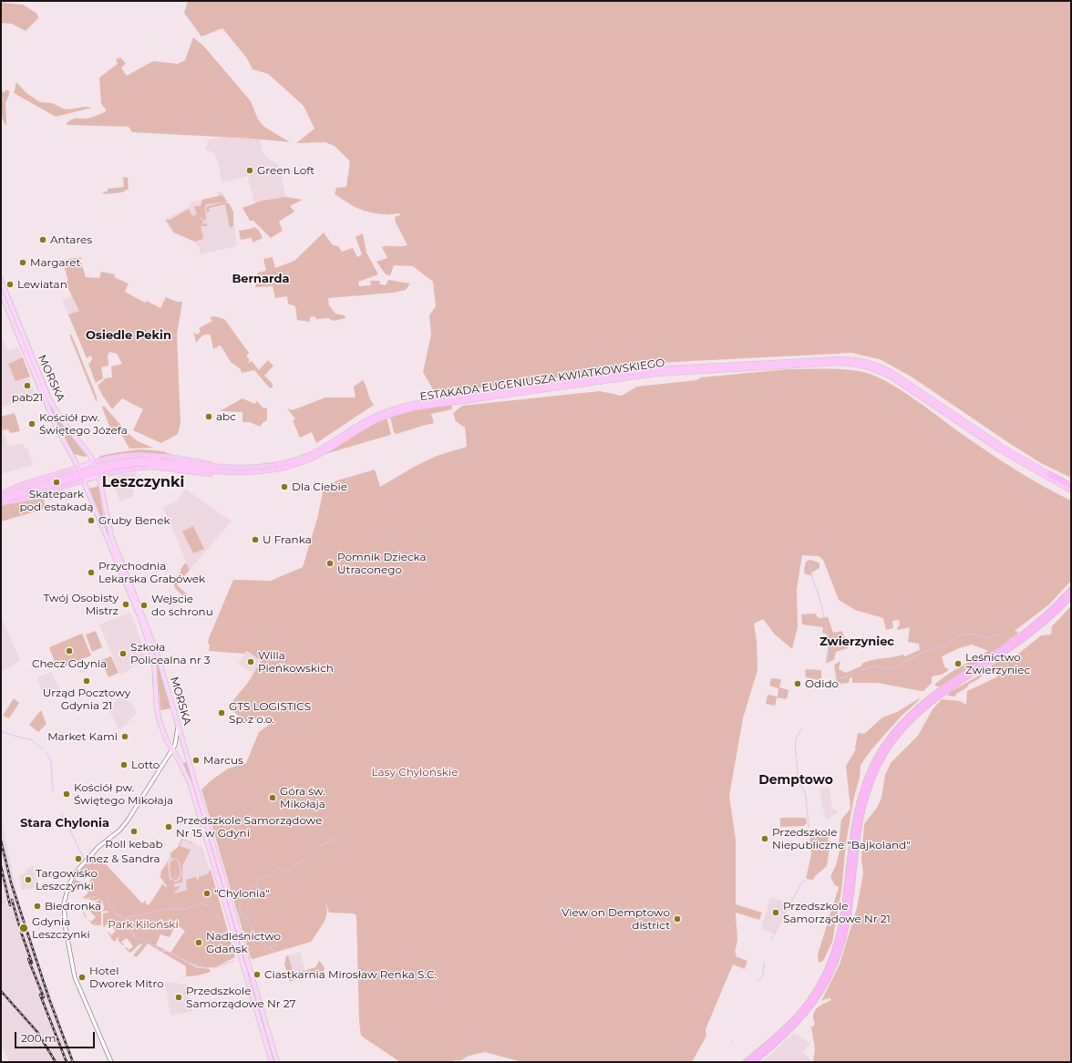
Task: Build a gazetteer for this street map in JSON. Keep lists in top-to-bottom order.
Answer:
{
  "streets": {
    "highway": ["ESTAKADA EUGENIUSZA KWIATKOWSKIEGO"],
    "main road": ["MORSKA"]
  },
  "districts": [
    "Bernarda",
    "Osiedle Pekin",
    "Leszczynki",
    "Zwierzyniec",
    "Demptowo",
    "Stara Chylonia"
  ],
  "parks": ["Lasy Chylońskie", "Park Kiloński"],
  "places": [
    "Green Loft",
    "Antares",
    "Margaret",
    "Lewiatan",
    "pab21",
    "abc",
    "Kościół pw. Świętego Józefa",
    "Skatepark pod estakadą",
    "Dla Ciebie",
    "Gruby Benek",
    "U Franka",
    "Pomnik Dziecka Utraconego",
    "Przychodnia Lekarska Grabówek",
    "Twój Osobisty Mistrz",
    "Wejscie do schronu",
    "Checz Gdynia",
    "Szkoła Policealna nr 3",
    "Willa Pieńkowskich",
    "Leśnictwo Zwierzyniec",
    "Urząd Pocztowy Gdynia 21",
    "Odido",
    "GTS LOGISTICS Sp. z o.o.",
    "Market Kami",
    "Marcus",
    "Lotto",
    "Kościół pw. Świętego Mikołaja",
    "Góra św. Mikołaja",
    "Przedszkole Samorządowe Nr 15 w Gdyni",
    "Roll kebab",
    "Przedszkole Niepubliczne \"Bajkoland\"",
    "Inez & Sandra",
    "Targowisko Leszczynki",
    "\"Chylonia\"",
    "Biedronka",
    "Przedszkole Samorządowe Nr 21",
    "View on Demptowo district",
    "Gdynia Leszczynki",
    "Nadleśnictwo Gdańsk",
    "Ciastkarnia Mirosław Renka S.C.",
    "Hotel Dworek Mitro",
    "Przedszkole Samorządowe Nr 27"
  ],
  "scale_bar": "200 m"
}
